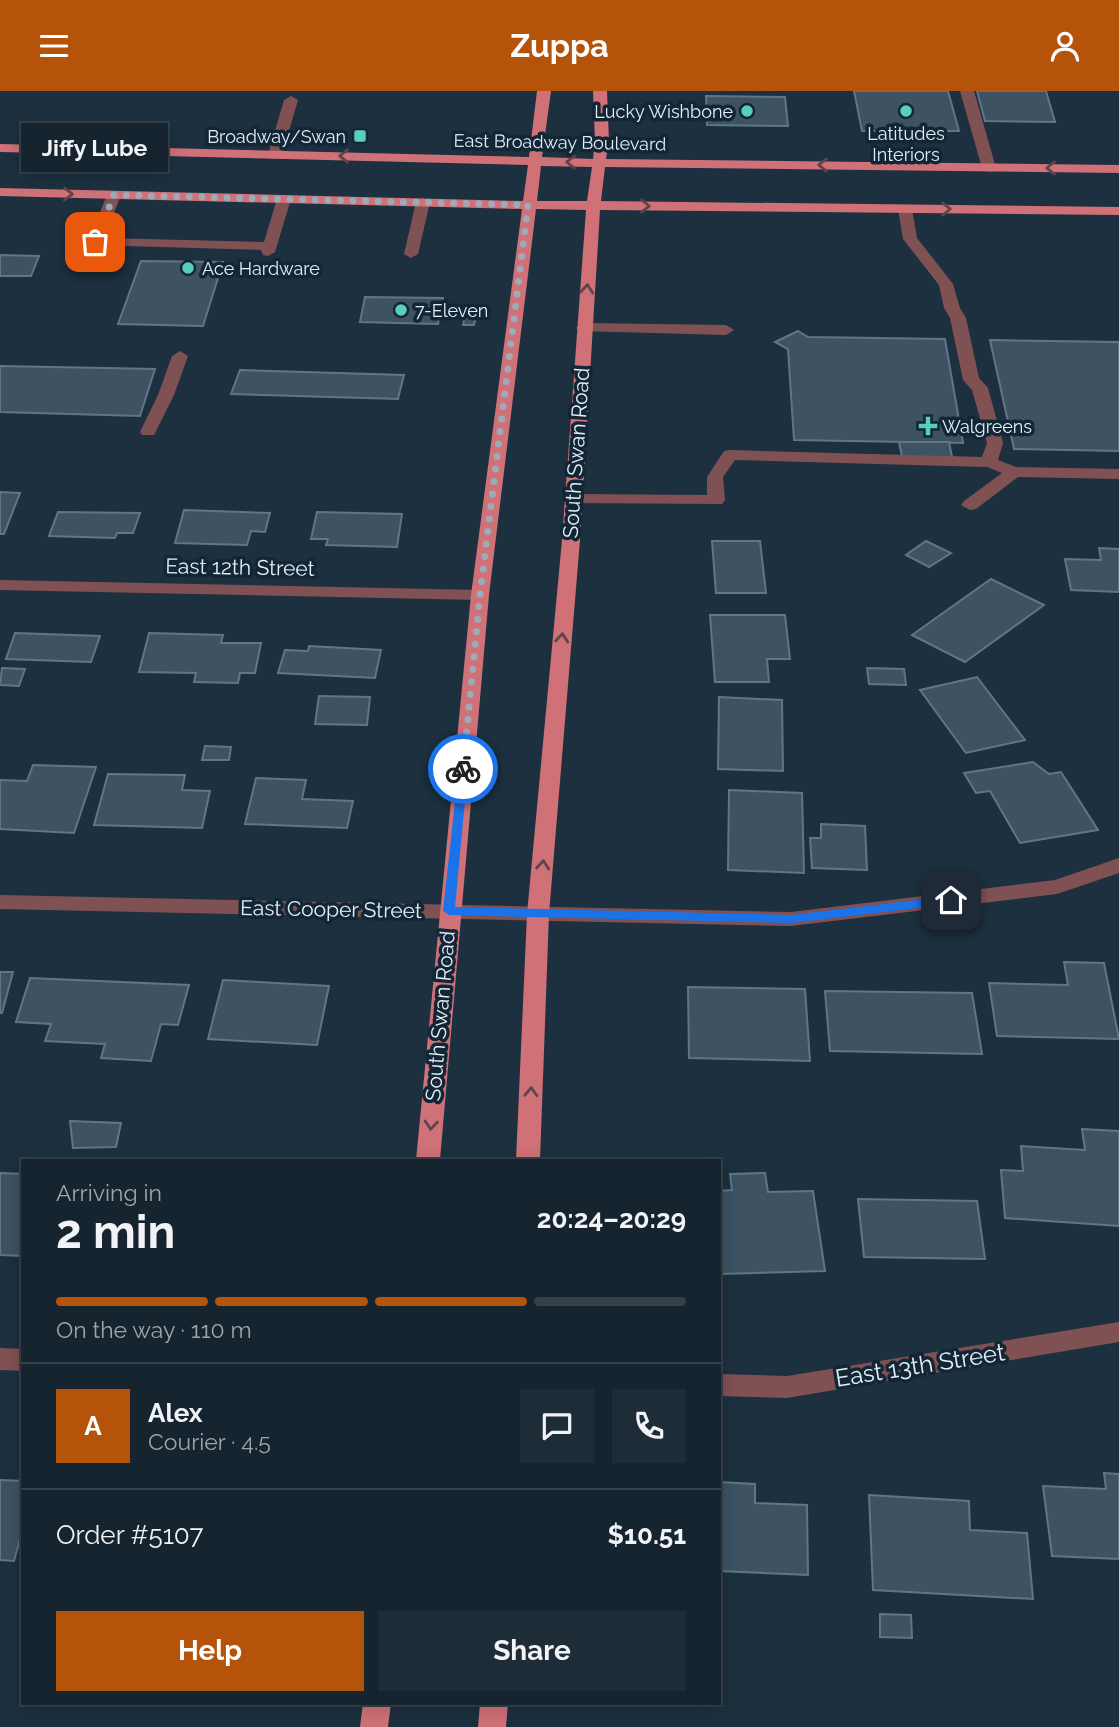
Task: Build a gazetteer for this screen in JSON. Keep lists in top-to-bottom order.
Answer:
{
  "streets": {
    "main road": ["East Broadway Boulevard", "South Swan Road"],
    "street": ["East 12th Street", "East Cooper Street", "East 13th Street"]
  },
  "crossings": [
    ["East Broadway Boulevard", "South Swan Road"],
    ["South Swan Road", "East 12th Street"],
    ["South Swan Road", "East Cooper Street"]
  ],
  "places": {
    "other": [
      "Lucky Wishbone",
      "Latitudes Interiors",
      "Jiffy Lube",
      "Ace Hardware",
      "7-Eleven"
    ],
    "transit": ["Broadway/Swan"],
    "health": ["Walgreens"]
  },
  "page": {
    "header": "Zuppa",
    "bubble": "Jiffy Lube",
    "heading": ["2 min", "Arriving in", "20:24–20:29"],
    "panel": [
      "Alex",
      "Courier · 4.5",
      "Order #5107",
      "$10.51"
    ],
    "bar": "On the way · 110 m",
    "round": "A",
    "buttons": ["Help", "Share"]
  }
}
